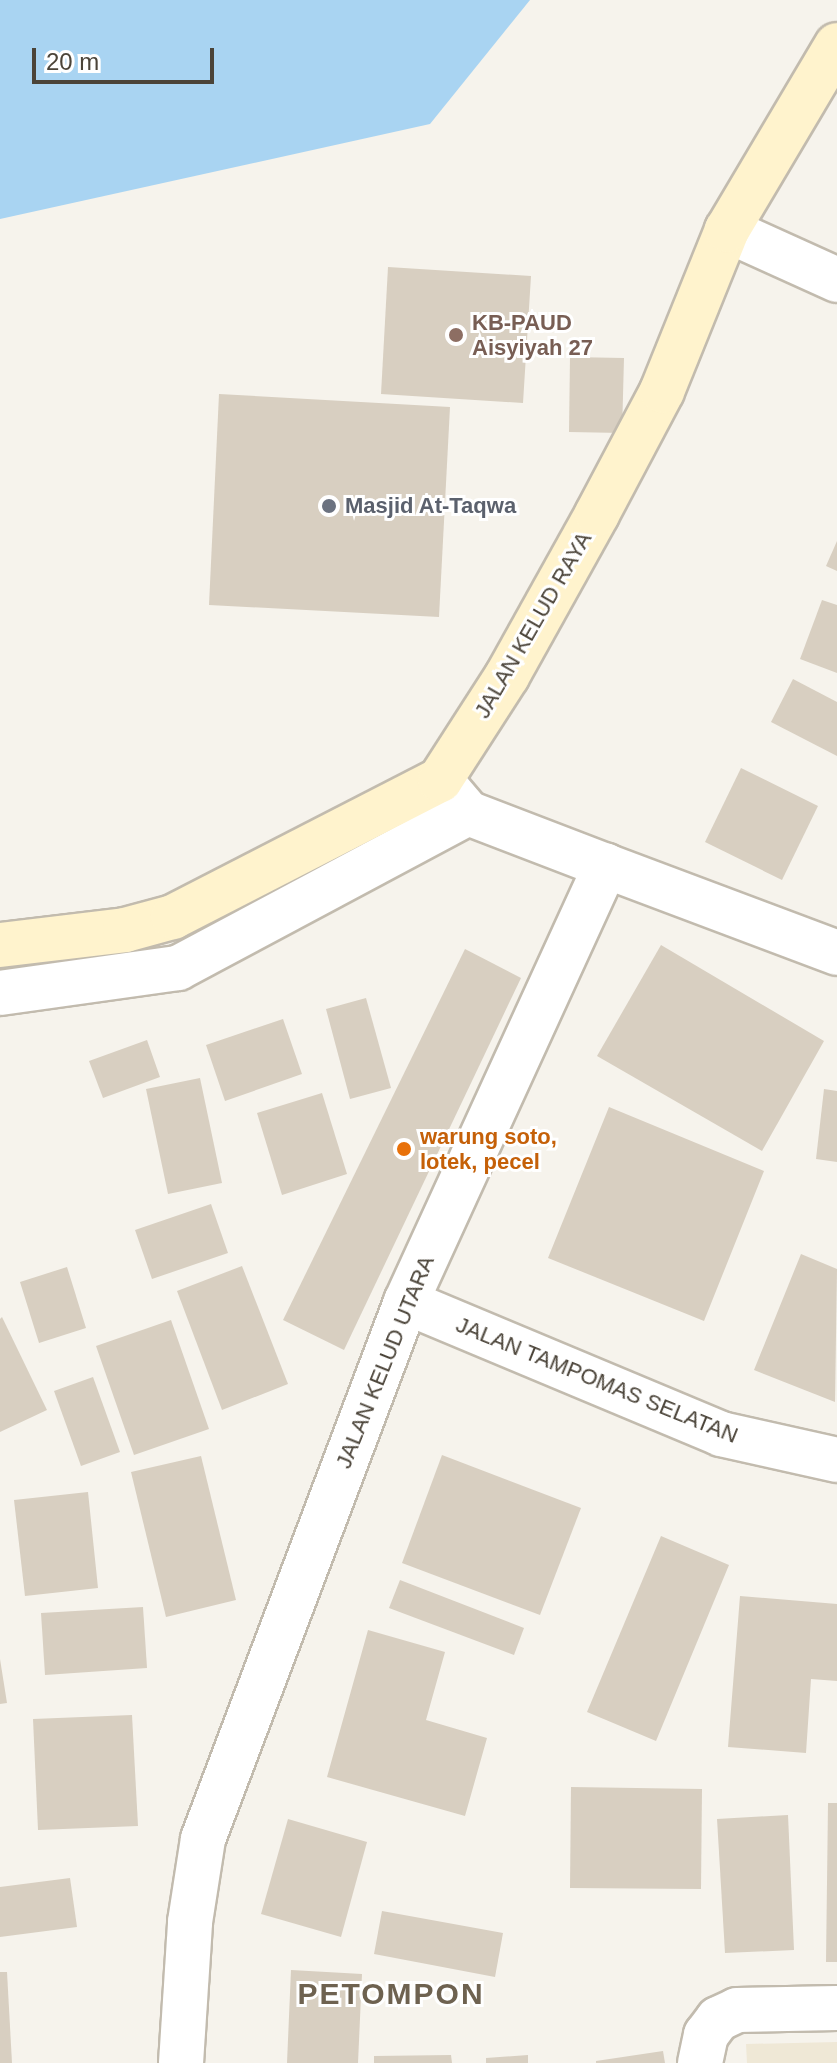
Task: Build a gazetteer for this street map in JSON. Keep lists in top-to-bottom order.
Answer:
{
  "streets": {
    "main road": ["JALAN KELUD RAYA"],
    "street": ["JALAN KELUD UTARA", "JALAN TAMPOMAS SELATAN"]
  },
  "crossings": [
    ["JALAN KELUD UTARA", "JALAN TAMPOMAS SELATAN"]
  ],
  "districts": ["PETOMPON"],
  "places": ["KB-PAUD Aisyiyah 27", "Masjid At-Taqwa", "warung soto, lotek, pecel"],
  "scale_bar": "20 m"
}
